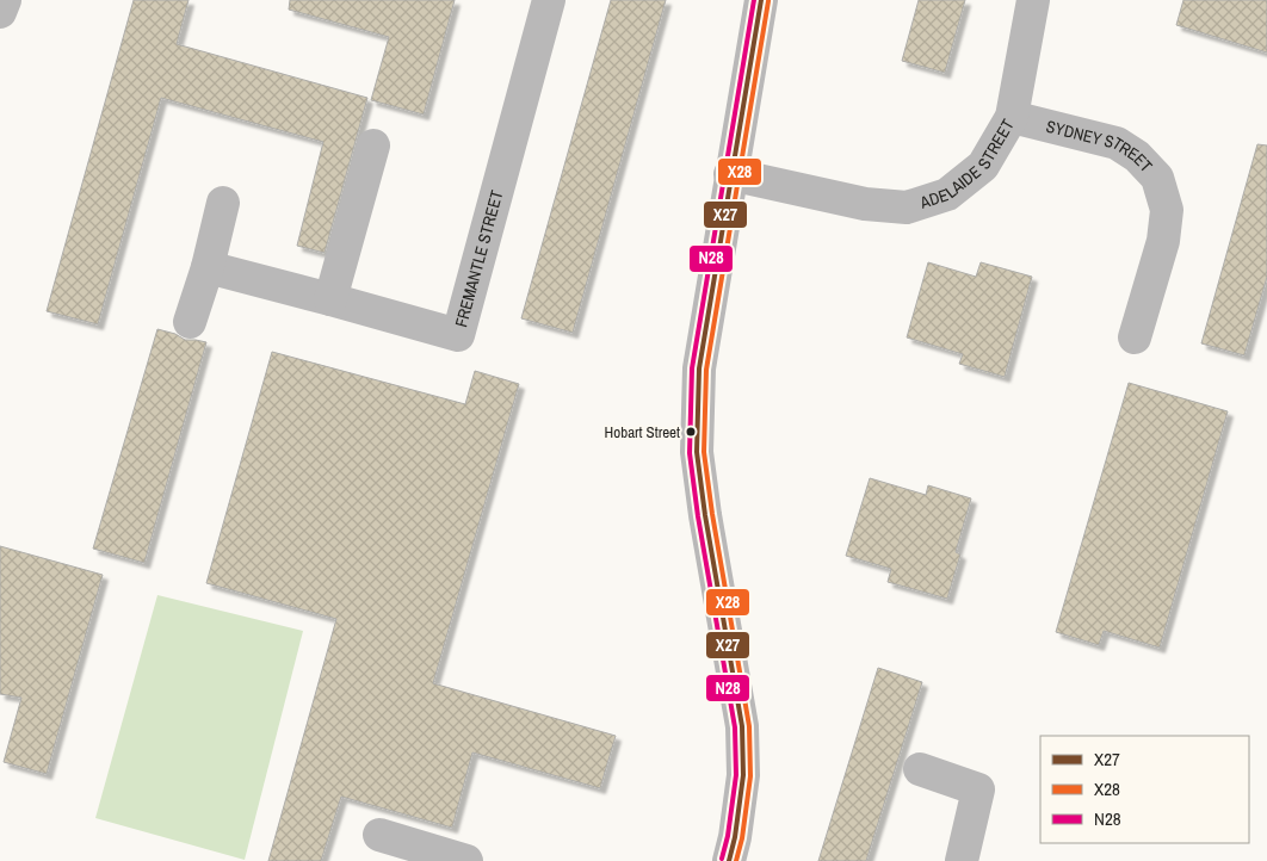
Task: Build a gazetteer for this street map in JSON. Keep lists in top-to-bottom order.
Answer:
{
  "streets": {
    "street": ["SYDNEY STREET", "ADELAIDE STREET", "FREMANTLE STREET"]
  },
  "crossings": [
    ["SYDNEY STREET", "ADELAIDE STREET"]
  ],
  "places": ["Hobart Street"],
  "lines": ["transit line X27", "transit line N28", "transit line X28"],
  "legend": ["X27", "X28", "N28"]
}
